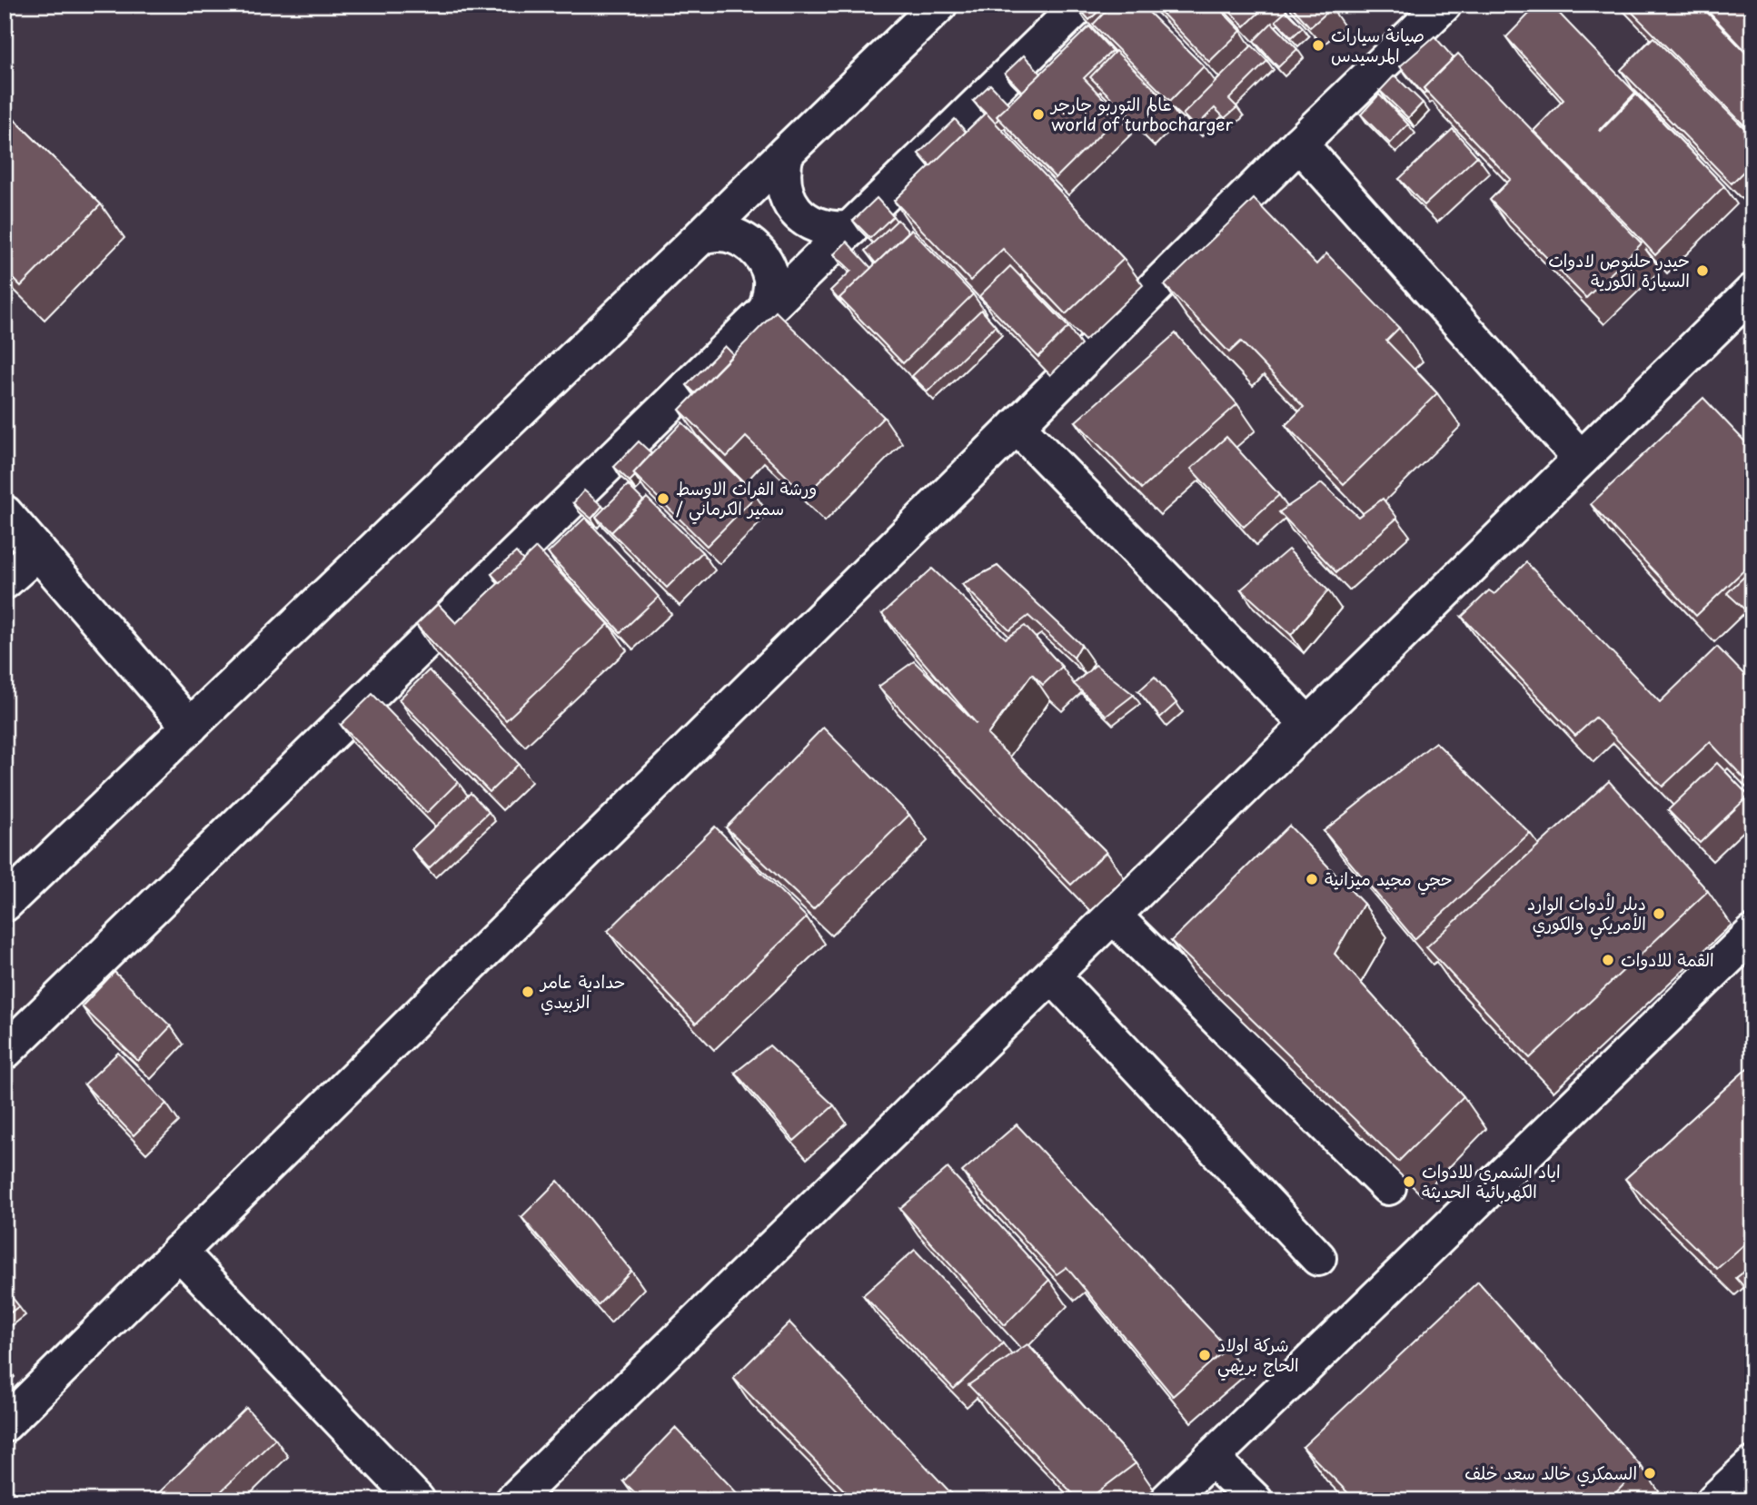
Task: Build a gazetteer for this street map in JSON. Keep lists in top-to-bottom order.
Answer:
{
  "places": [
    "صيانة سيارات المرسيدس",
    "عالم التوربو جارجر world of turbocharger",
    "حيدر حلبوص لادوات السيارة الكورية",
    "ورشة الفرات الاوسط / سمير الكرماني",
    "حجي مجيد ميزانية",
    "ديلر لأدوات الوارد الأمريكي والكوري",
    "القمة للادوات",
    "حدادية عامر الزبيدي",
    "اياد الشمري للادوات الكهربائية الحديثة",
    "شركة اولاد الحاج بريهي",
    "السمكري خالد سعد خلف"
  ]
}
